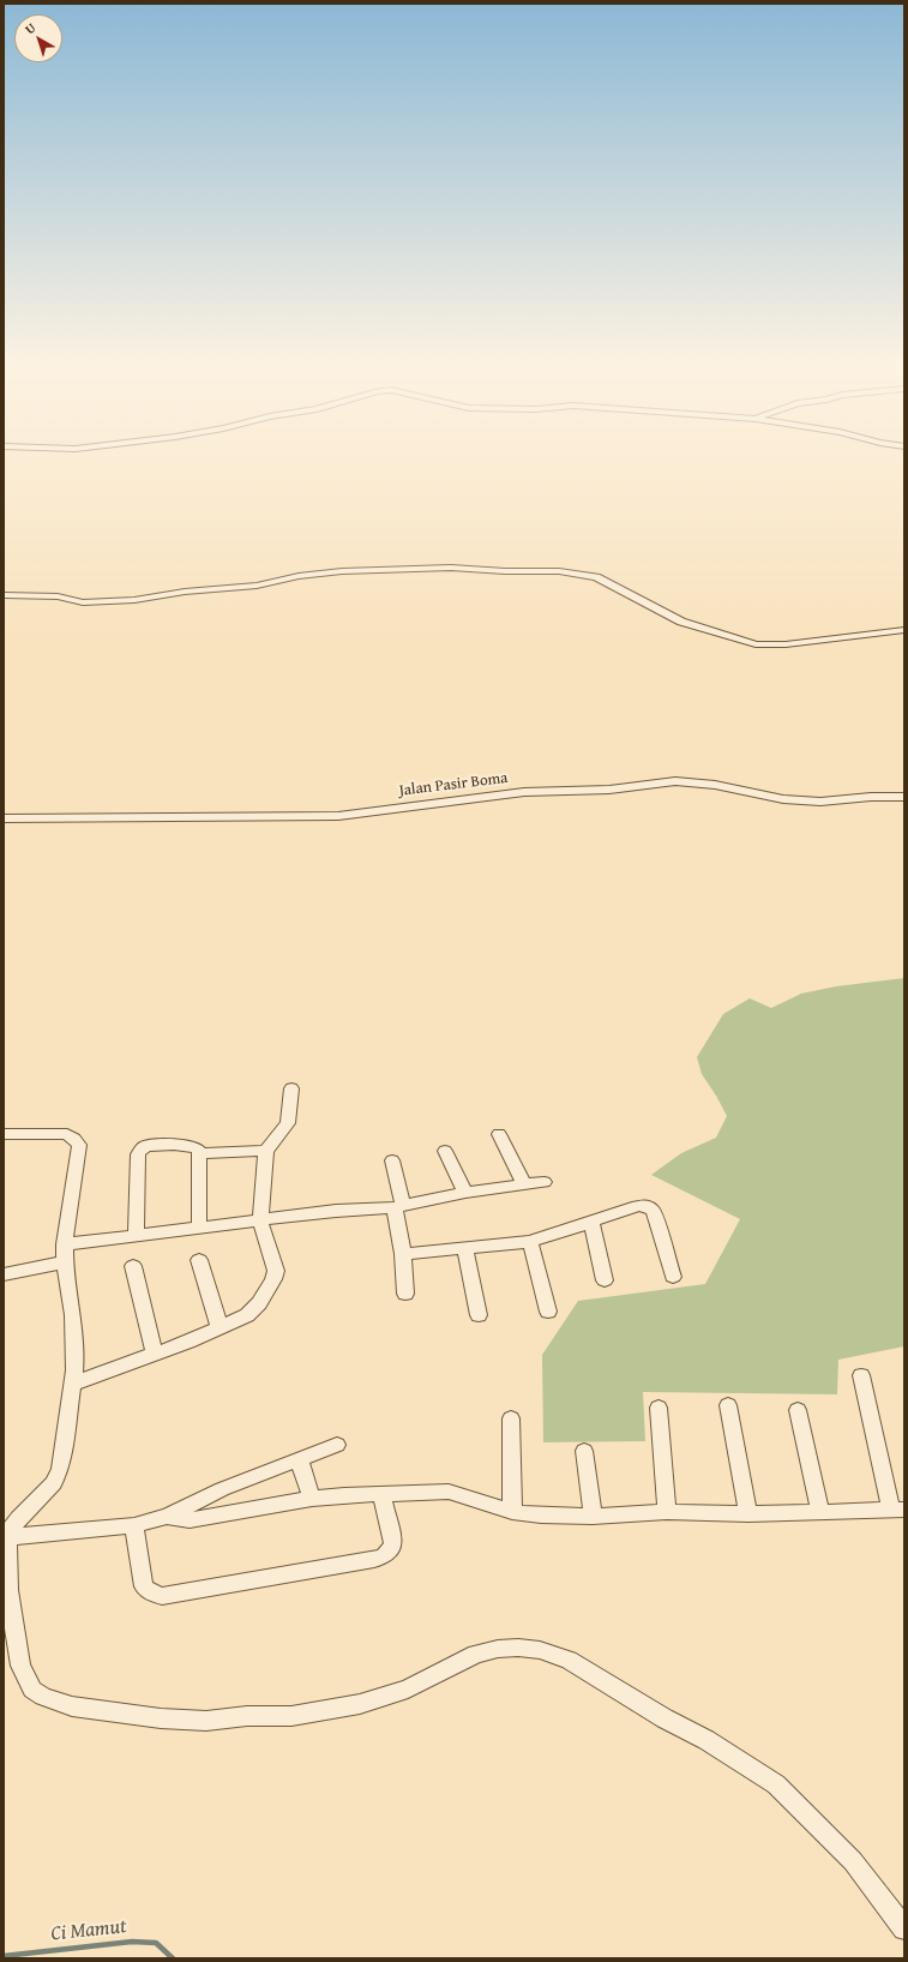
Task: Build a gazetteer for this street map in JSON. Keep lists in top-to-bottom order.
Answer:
{
  "streets": {
    "street": ["Jalan Pasir Boma"]
  },
  "water": ["Ci Mamut"],
  "north": "top left"
}
